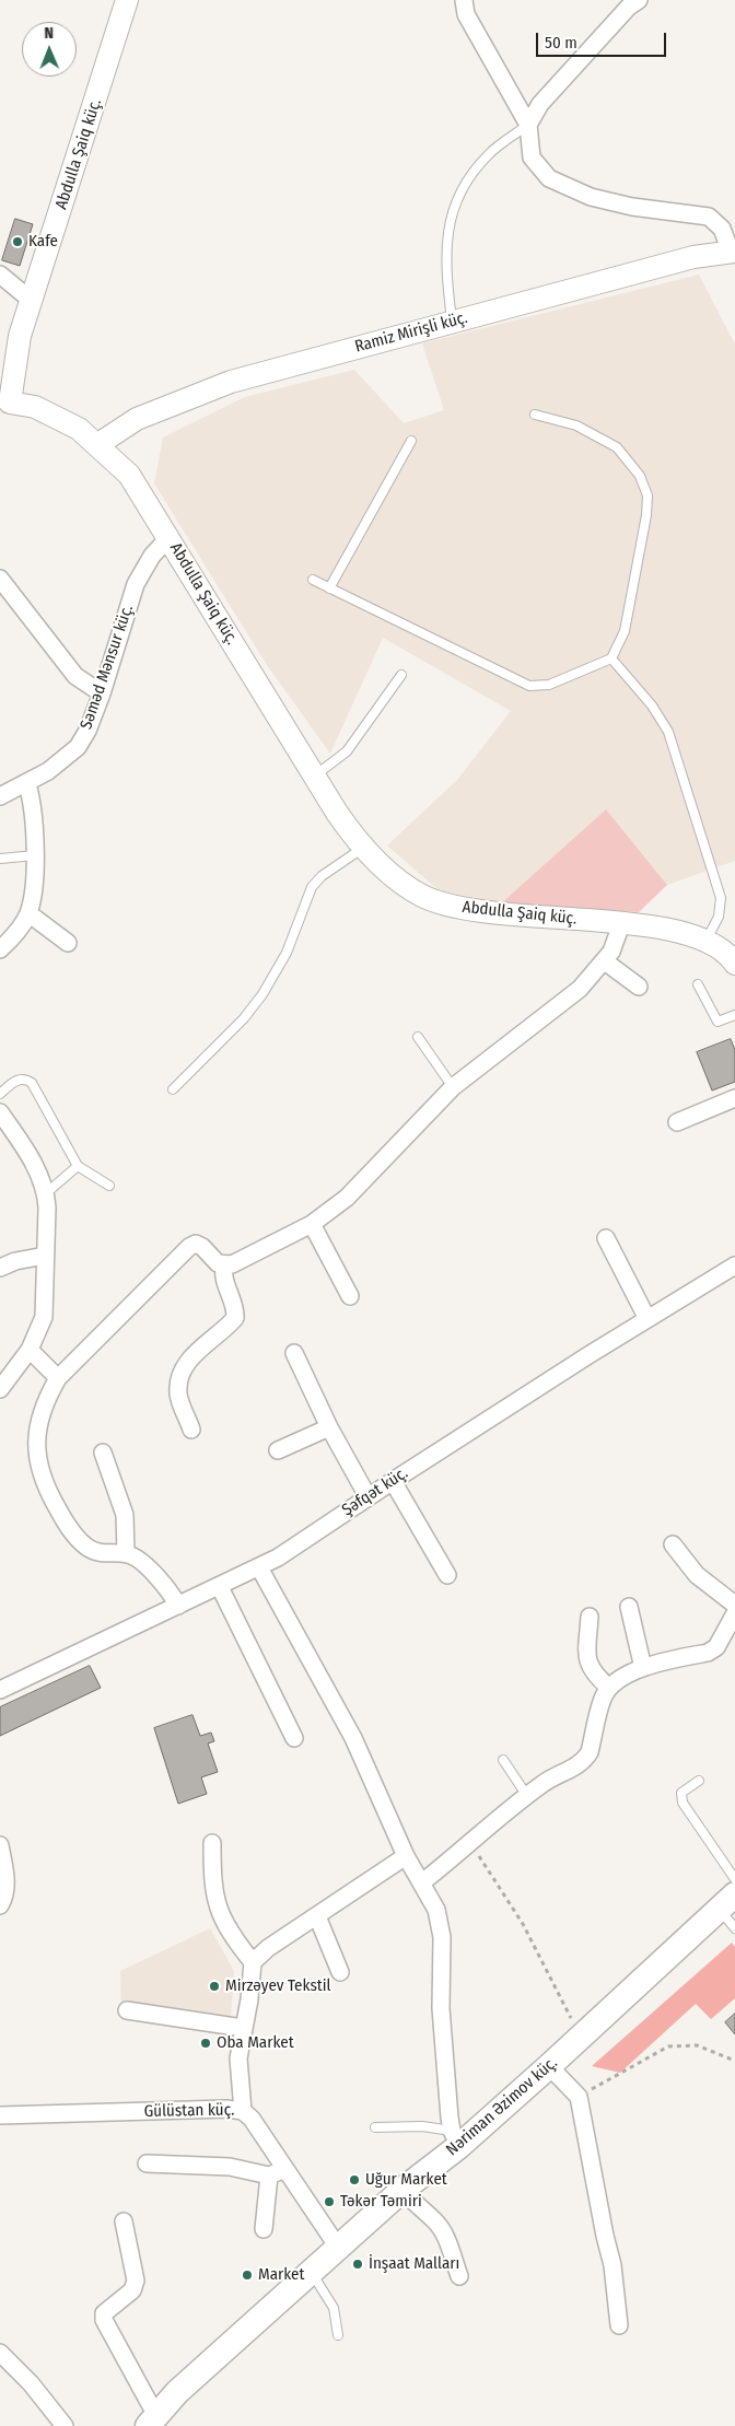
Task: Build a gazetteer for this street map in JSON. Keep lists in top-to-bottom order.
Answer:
{
  "streets": {
    "main road": ["Nəriman Əzimov küç."],
    "street": [
      "Abdulla Şaiq küç.",
      "Ramiz Mirişli küç.",
      "Səməd Mənsur küç.",
      "Şəfqət küç.",
      "Gülüstan küç."
    ]
  },
  "crossings": [
    ["Abdulla Şaiq küç.", "Ramiz Mirişli küç."],
    ["Abdulla Şaiq küç.", "Səməd Mənsur küç."],
    ["Nəriman Əzimov küç.", "Gülüstan küç."]
  ],
  "places": [
    "Kafe",
    "Mirzəyev Tekstil",
    "Oba Market",
    "Uğur Market",
    "Təkər Təmiri",
    "İnşaat Malları",
    "Market"
  ],
  "scale_bar": "50 m",
  "north": "top"
}
